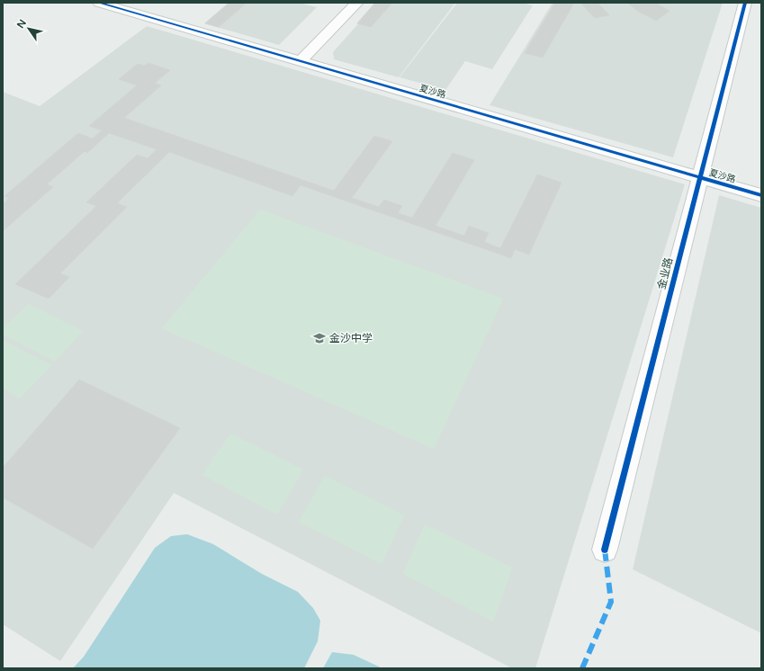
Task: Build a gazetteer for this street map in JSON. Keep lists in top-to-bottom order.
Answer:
{
  "streets": {
    "street": ["夏沙路", "金业路"]
  },
  "crossings": [
    ["夏沙路", "金业路"]
  ],
  "places": {
    "school or university": ["金沙中学"]
  },
  "north": "top left"
}
